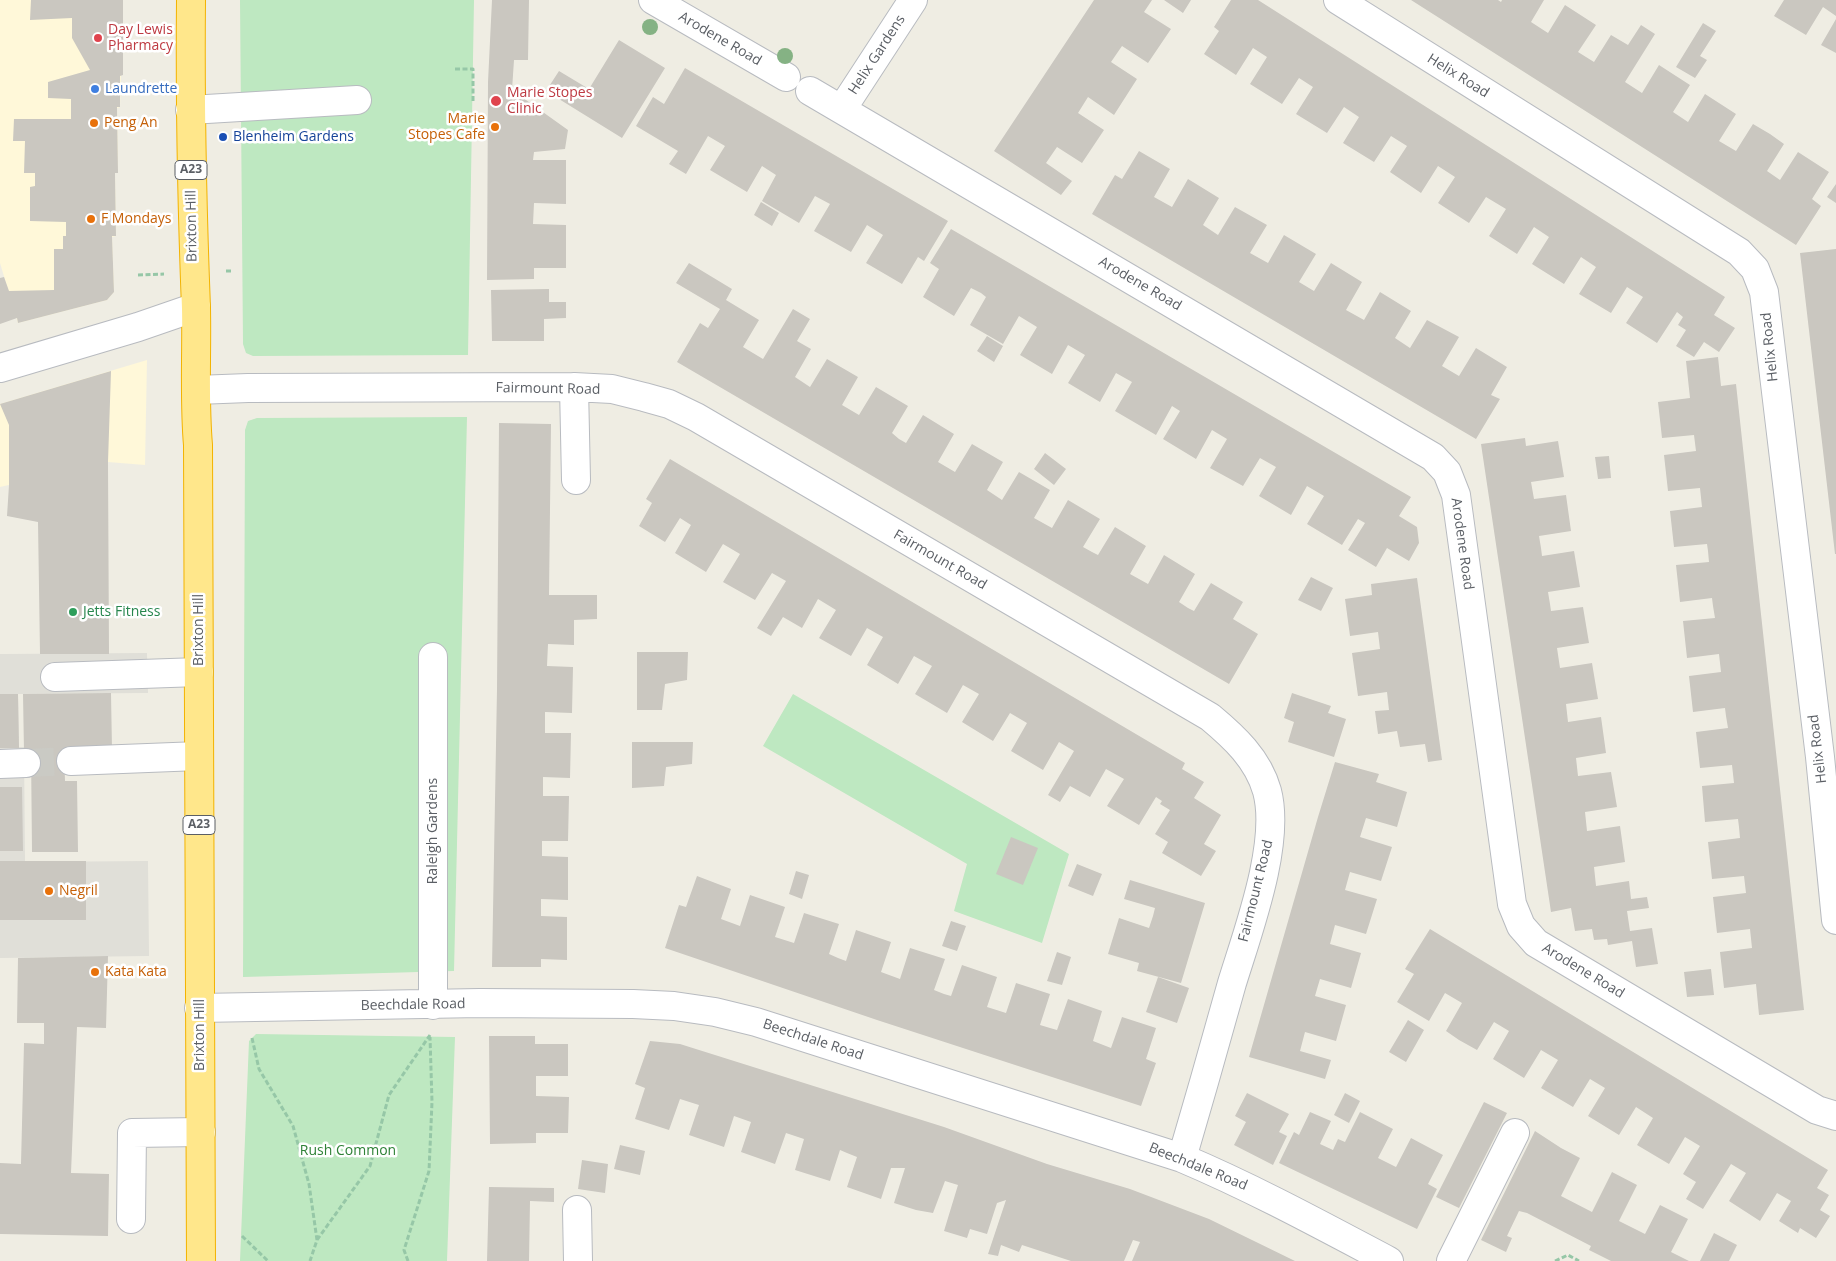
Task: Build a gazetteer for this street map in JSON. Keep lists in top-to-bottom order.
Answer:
{
  "streets": {
    "highway": ["A23", "Brixton Hill"],
    "street": [
      "Arodene Road",
      "Helix Gardens",
      "Helix Road",
      "Fairmount Road",
      "Raleigh Gardens",
      "Beechdale Road"
    ]
  },
  "crossings": [
    ["Arodene Road", "Helix Gardens"],
    ["Brixton Hill", "Fairmount Road"],
    ["Brixton Hill", "Beechdale Road"],
    ["Fairmount Road", "Beechdale Road"],
    ["Raleigh Gardens", "Beechdale Road"]
  ],
  "parks": ["Rush Common"],
  "places": [
    "Day Lewis Pharmacy",
    "Laundrette",
    "Marie Stopes Clinic",
    "Peng An",
    "Marie Stopes Cafe",
    "Blenheim Gardens",
    "F Mondays",
    "Jetts Fitness",
    "Negril",
    "Kata Kata"
  ]
}
